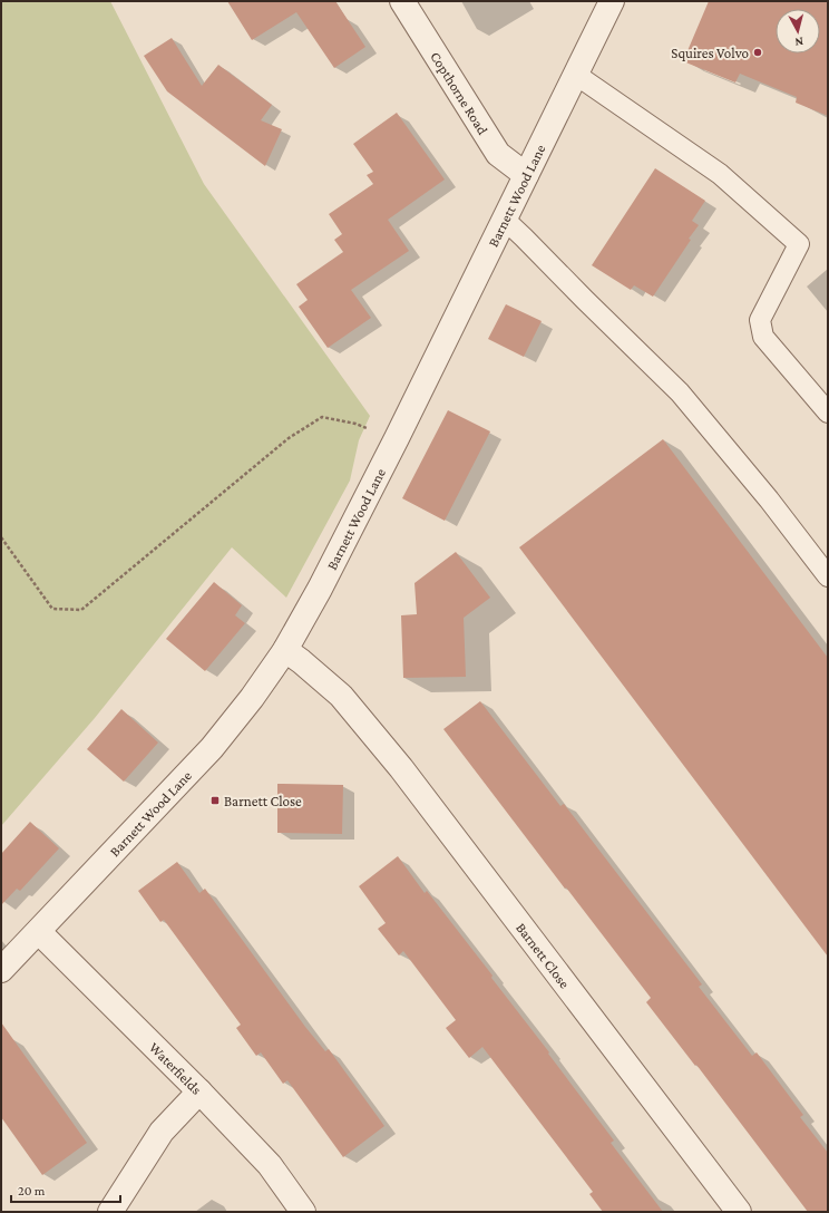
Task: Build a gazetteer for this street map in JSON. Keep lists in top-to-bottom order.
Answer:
{
  "streets": {
    "street": [
      "Copthorne Road",
      "Barnett Wood Lane",
      "Barnett Close",
      "Waterfields"
    ]
  },
  "crossings": [
    ["Copthorne Road", "Barnett Wood Lane"],
    ["Barnett Wood Lane", "Barnett Close"],
    ["Barnett Wood Lane", "Waterfields"]
  ],
  "places": {
    "other": ["Squires Volvo"],
    "transit": ["Barnett Close"]
  },
  "scale_bar": "20 m",
  "north": "bottom"
}
